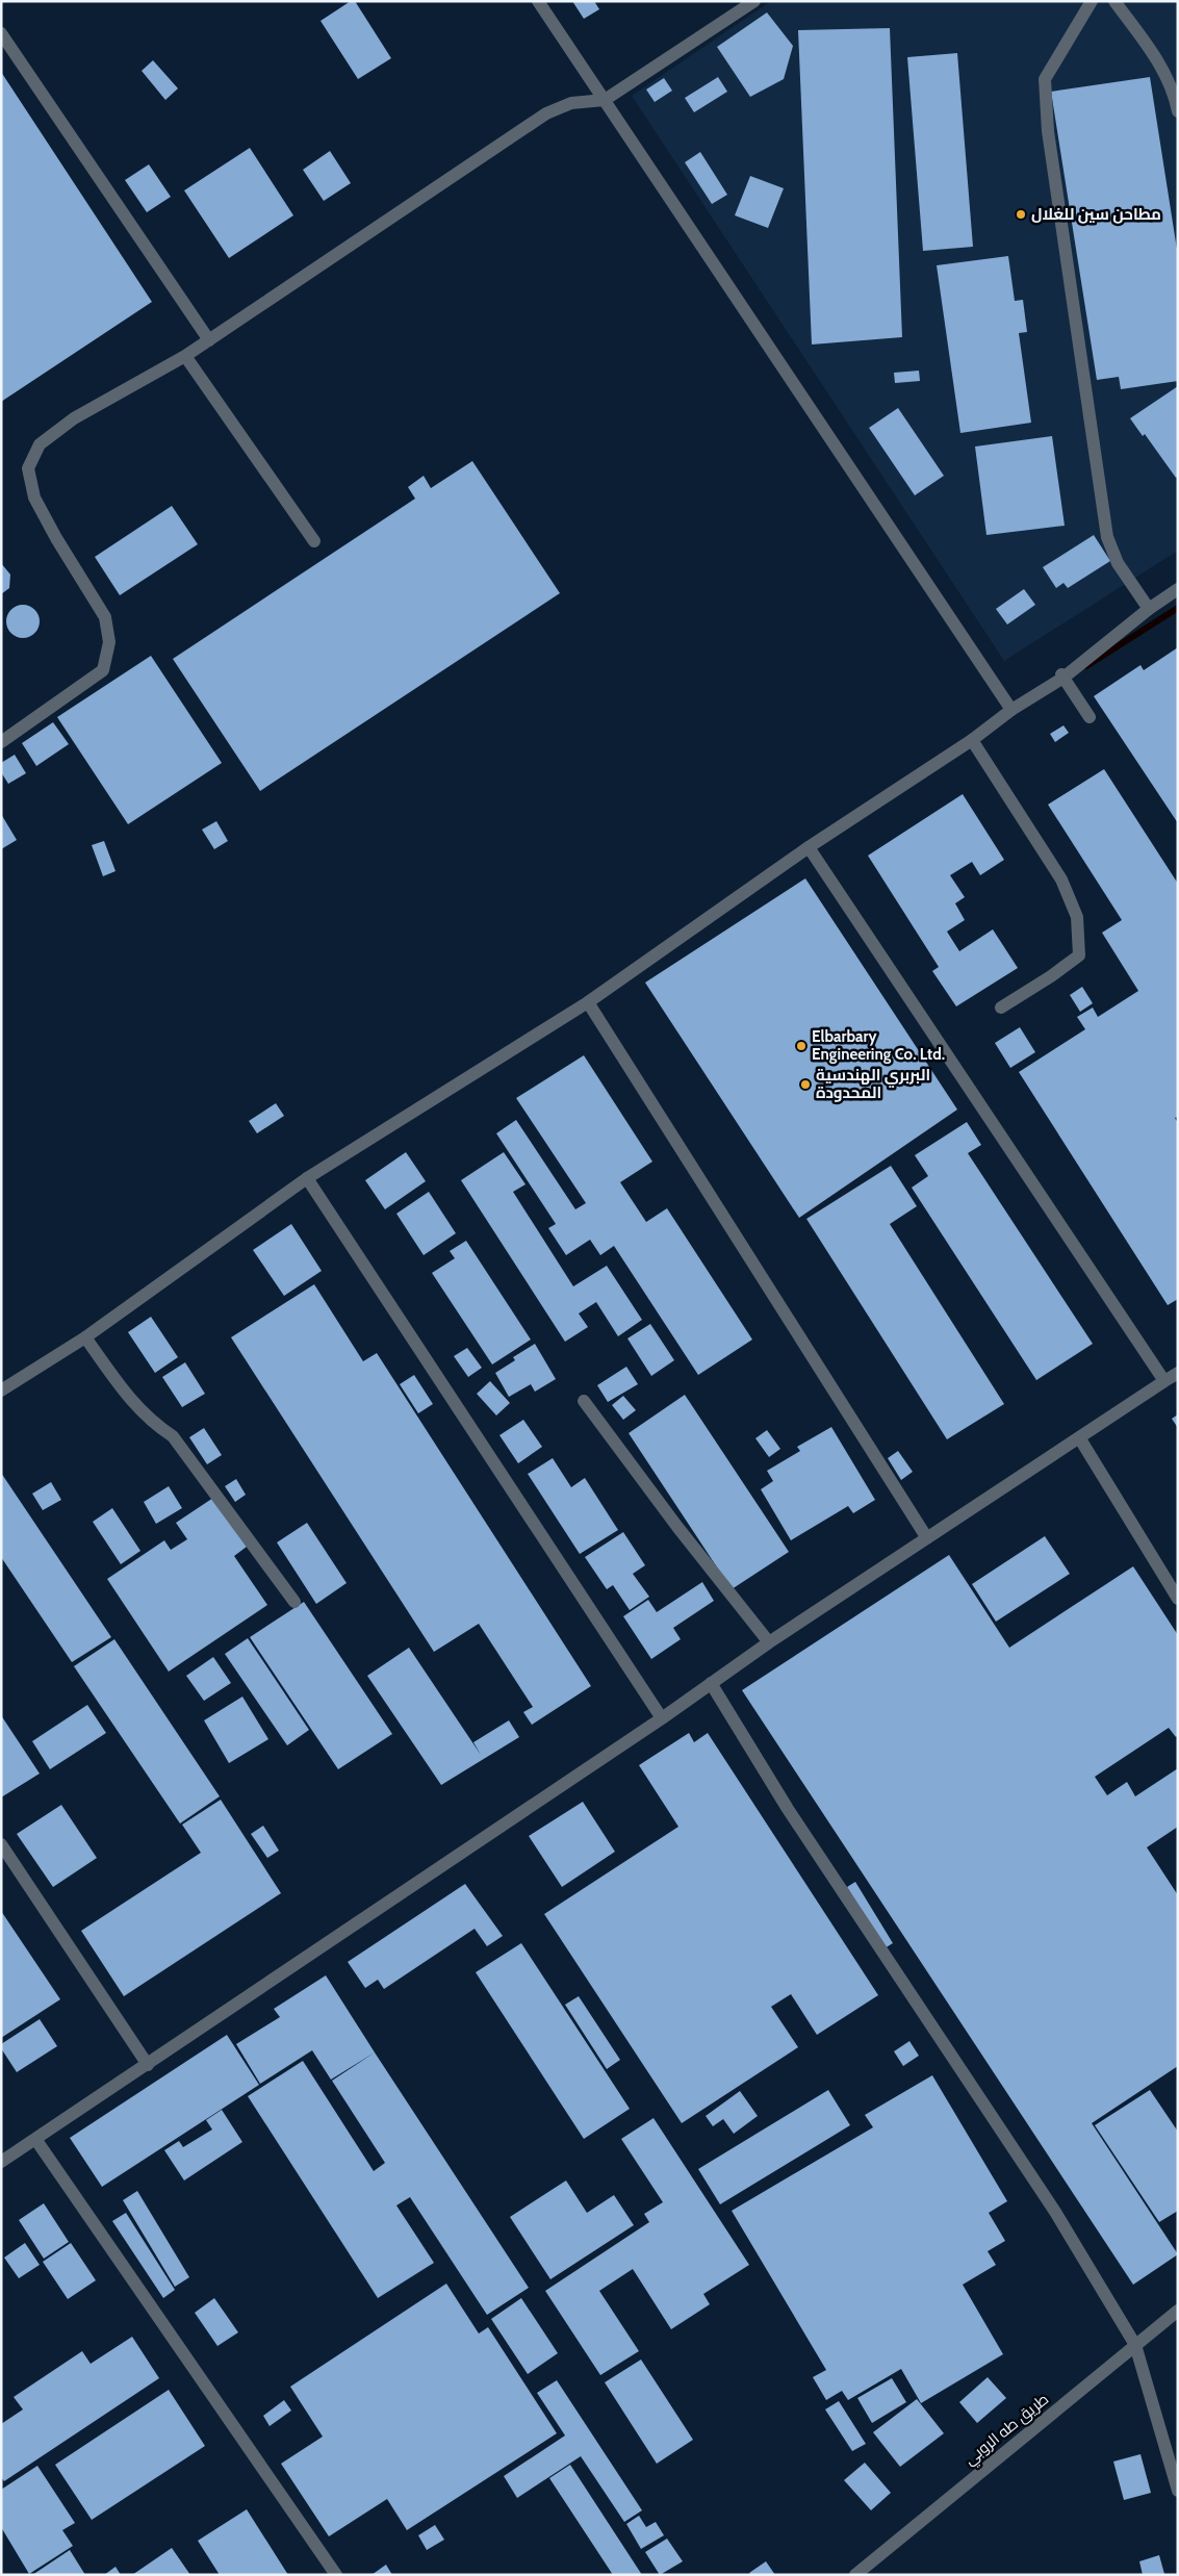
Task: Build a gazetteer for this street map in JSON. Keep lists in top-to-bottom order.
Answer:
{
  "streets": {
    "street": ["طريق طه الروبي"]
  },
  "places": ["مطاحن سين للغلال", "Elbarbary Engineering Co. Ltd.", "البربري الهندسية المحدودة"]
}
